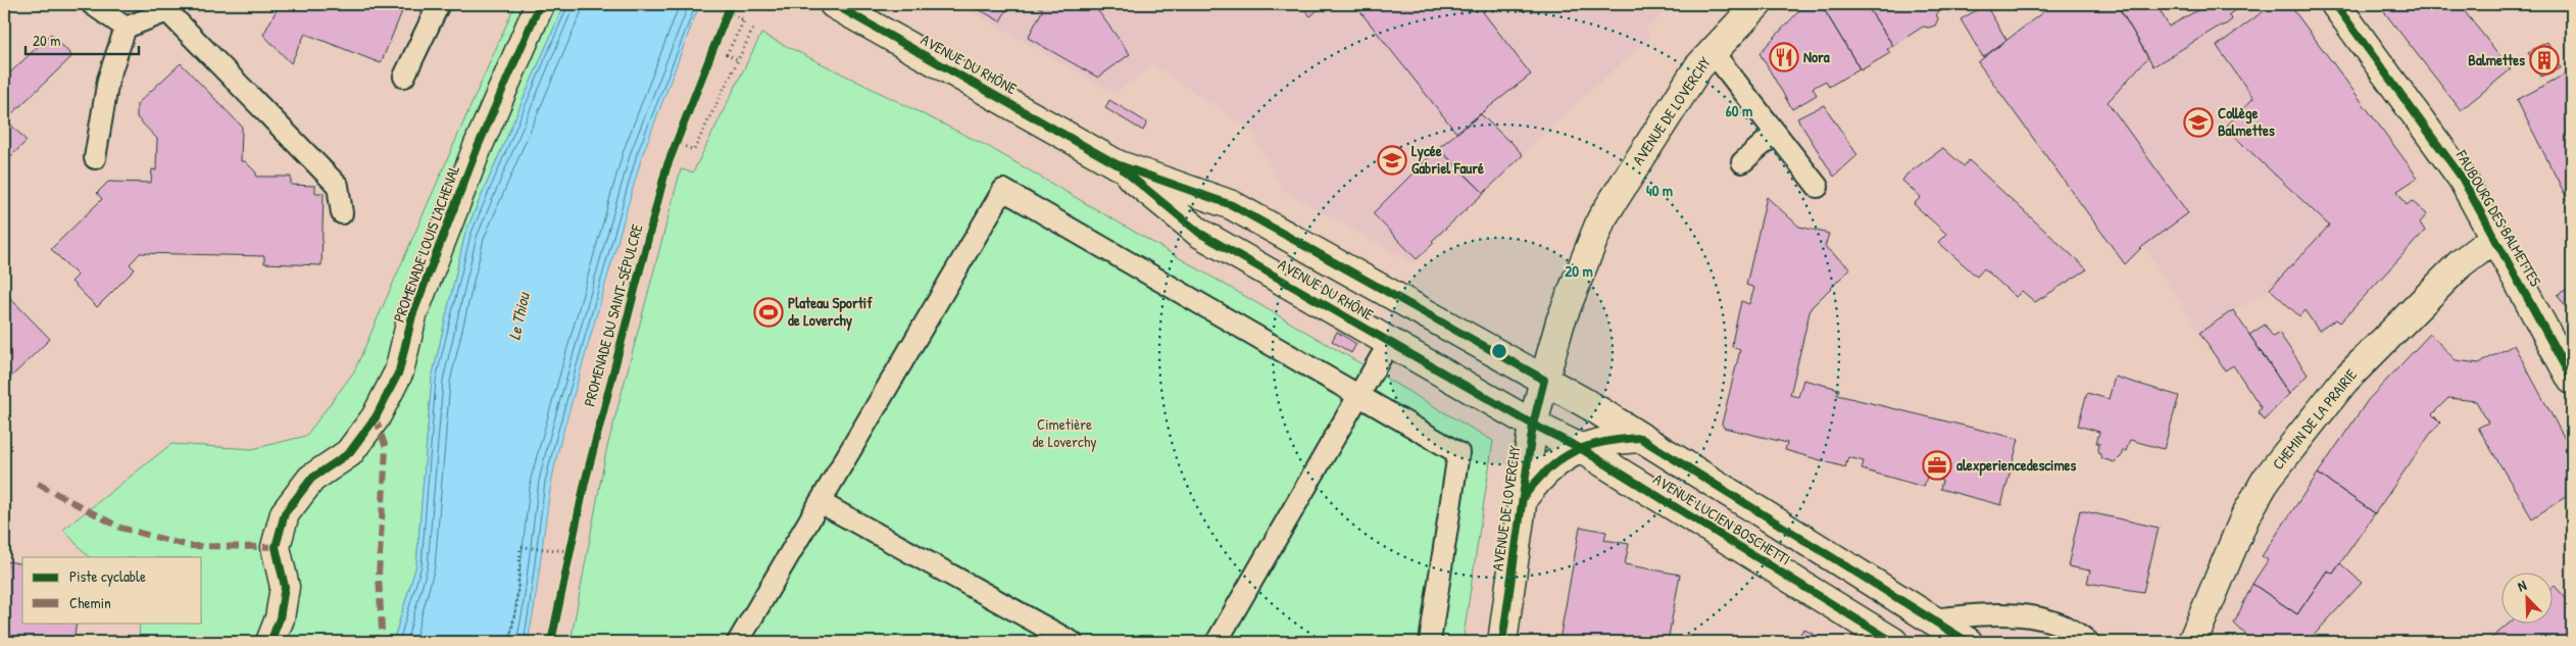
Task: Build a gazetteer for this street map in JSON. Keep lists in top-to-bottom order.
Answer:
{
  "streets": {
    "street": [
      "AVENUE DU RHÔNE",
      "AVENUE DE LOVERCHY",
      "FAUBOURG DES BALMETTES",
      "PROMENADE LOUIS LACHENAL",
      "CHEMIN DE LA PRAIRIE",
      "AVENUE LUCIEN BOSCHETTI"
    ],
    "cycle path": ["PROMENADE DU SAINT-SÉPULCRE"]
  },
  "crossings": [
    ["AVENUE DU RHÔNE", "AVENUE DE LOVERCHY"],
    ["AVENUE DU RHÔNE", "AVENUE LUCIEN BOSCHETTI"],
    ["AVENUE DE LOVERCHY", "AVENUE LUCIEN BOSCHETTI"],
    ["FAUBOURG DES BALMETTES", "CHEMIN DE LA PRAIRIE"]
  ],
  "water": ["Le Thiou"],
  "parks": ["Cimetière de Loverchy"],
  "places": {
    "restaurant": ["Nora"],
    "building": ["Balmettes"],
    "school or university": ["Collège Balmettes", "Lycée Gabriel Fauré"],
    "sports": ["Plateau Sportif de Loverchy"],
    "office": ["alexperiencedescimes"]
  },
  "legend": ["Piste cyclable", "Chemin"],
  "scale_bar": "20 m",
  "north": "top left",
  "rings": ["60 m", "40 m", "20 m"]
}
